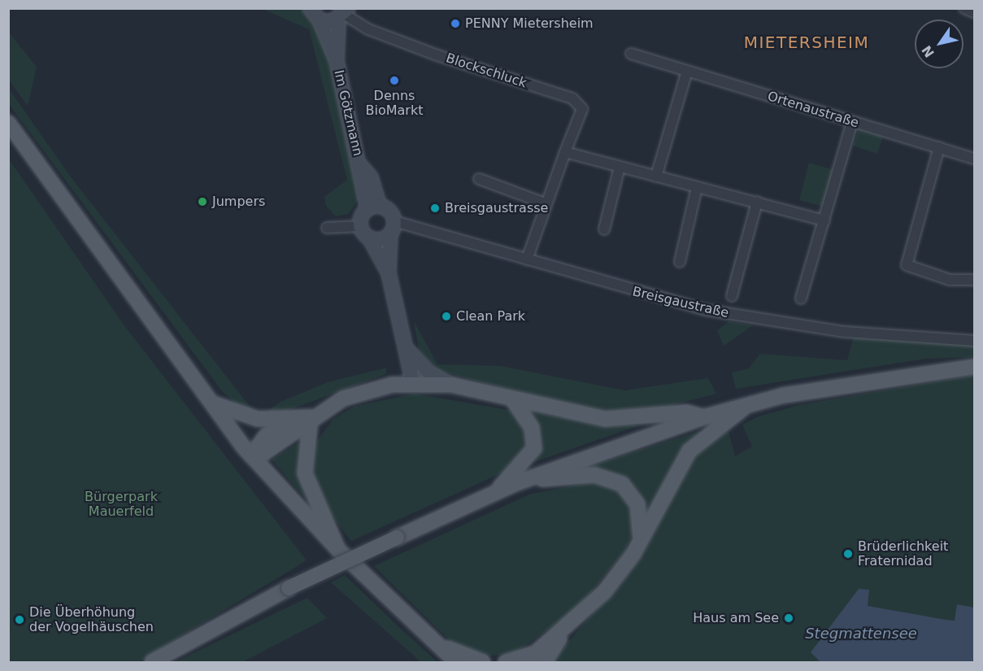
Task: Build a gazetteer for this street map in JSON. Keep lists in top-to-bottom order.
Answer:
{
  "streets": {
    "street": [
      "Blockschluck",
      "Ortenaustraße",
      "Im Götzmann",
      "Breisgaustraße"
    ]
  },
  "crossings": [
    ["Blockschluck", "Im Götzmann"],
    ["Blockschluck", "Breisgaustraße"],
    ["Im Götzmann", "Breisgaustraße"]
  ],
  "districts": ["MIETERSHEIM"],
  "water": ["Stegmattensee"],
  "parks": ["Bürgerpark Mauerfeld"],
  "places": [
    "PENNY Mietersheim",
    "Denns BioMarkt",
    "Jumpers",
    "Breisgaustrasse",
    "Clean Park",
    "Brüderlichkeit Fraternidad",
    "Haus am See",
    "Die Überhöhung der Vogelhäuschen"
  ],
  "north": "bottom left"
}
